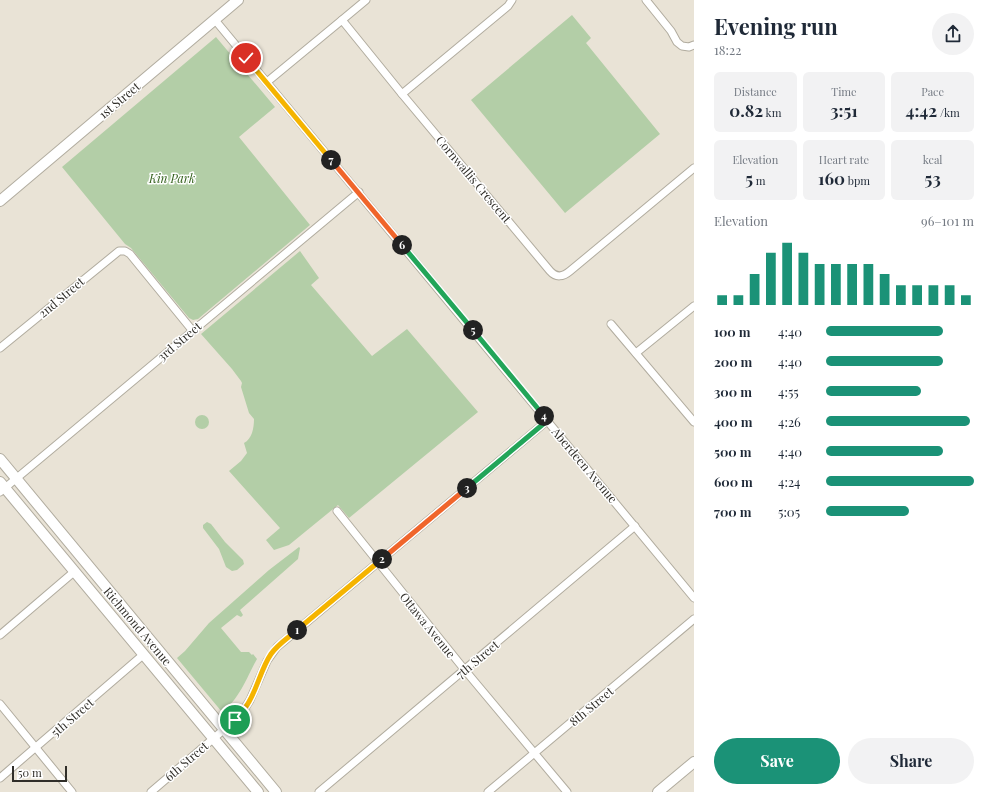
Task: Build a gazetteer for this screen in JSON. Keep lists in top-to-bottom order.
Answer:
{
  "streets": {
    "main road": ["1st Street", "Richmond Avenue"],
    "street": [
      "Cornwallis Crescent",
      "2nd Street",
      "3rd Street",
      "Aberdeen Avenue",
      "Ottawa Avenue",
      "7th Street",
      "8th Street",
      "5th Street",
      "6th Street"
    ]
  },
  "crossings": [
    ["1st Street", "Aberdeen Avenue"],
    ["2nd Street", "3rd Street"],
    ["3rd Street", "Aberdeen Avenue"],
    ["3rd Street", "Richmond Avenue"],
    ["Aberdeen Avenue", "7th Street"],
    ["Aberdeen Avenue", "6th Street"],
    ["Ottawa Avenue", "7th Street"],
    ["Ottawa Avenue", "8th Street"],
    ["Ottawa Avenue", "6th Street"],
    ["Richmond Avenue", "5th Street"],
    ["Richmond Avenue", "6th Street"]
  ],
  "parks": ["Kin Park"],
  "scale_bar": "50 m",
  "page": {
    "heading": ["Evening run", "18:22"],
    "stats": [
      ["Distance", "0.82 km"],
      ["Time", "3:51"],
      ["Pace", "4:42 /km"],
      ["Elevation", "5 m"],
      ["Heart rate", "160 bpm"],
      ["kcal", "53"]
    ],
    "pins": [
      "7",
      "6",
      "5",
      "4",
      "3",
      "2",
      "1"
    ],
    "chart": ["Elevation", "96–101 m"],
    "list": [
      {
        "name": "100 m",
        "note": "4:40"
      },
      {
        "name": "200 m",
        "note": "4:40"
      },
      {
        "name": "300 m",
        "note": "4:55"
      },
      {
        "name": "400 m",
        "note": "4:26"
      },
      {
        "name": "500 m",
        "note": "4:40"
      },
      {
        "name": "600 m",
        "note": "4:24"
      },
      {
        "name": "700 m",
        "note": "5:05"
      }
    ],
    "buttons": ["Save", "Share"],
    "scale": "50 m"
  }
}
